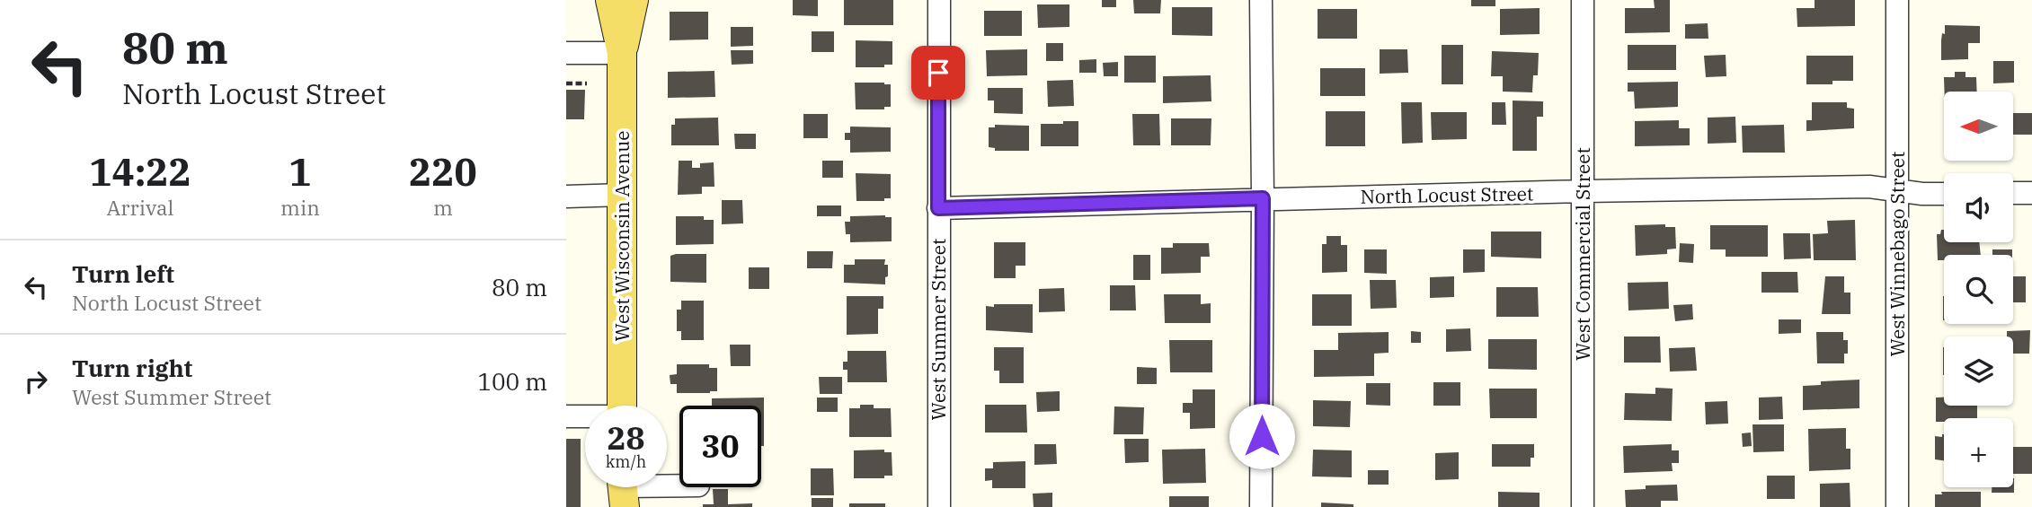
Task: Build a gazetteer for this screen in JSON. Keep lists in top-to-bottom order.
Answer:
{
  "streets": {
    "main road": ["West Wisconsin Avenue"],
    "street": [
      "North Locust Street",
      "West Commercial Street",
      "West Winnebago Street",
      "West Summer Street"
    ]
  },
  "crossings": [
    ["North Locust Street", "West Commercial Street"],
    ["North Locust Street", "West Winnebago Street"],
    ["North Locust Street", "West Summer Street"]
  ],
  "north": "left",
  "page": {
    "turn": ["80 m", "North Locust Street"],
    "map_buttons": "+",
    "eta": [
      "14:22",
      "Arrival",
      "1",
      "min",
      "220",
      "m"
    ],
    "list": [
      {
        "name": "Turn left",
        "note": "North Locust Street",
        "value": "80 m"
      },
      {
        "name": "Turn right",
        "note": "West Summer Street",
        "value": "100 m"
      }
    ],
    "speed": "28 km/h",
    "limit": "30"
  }
}
